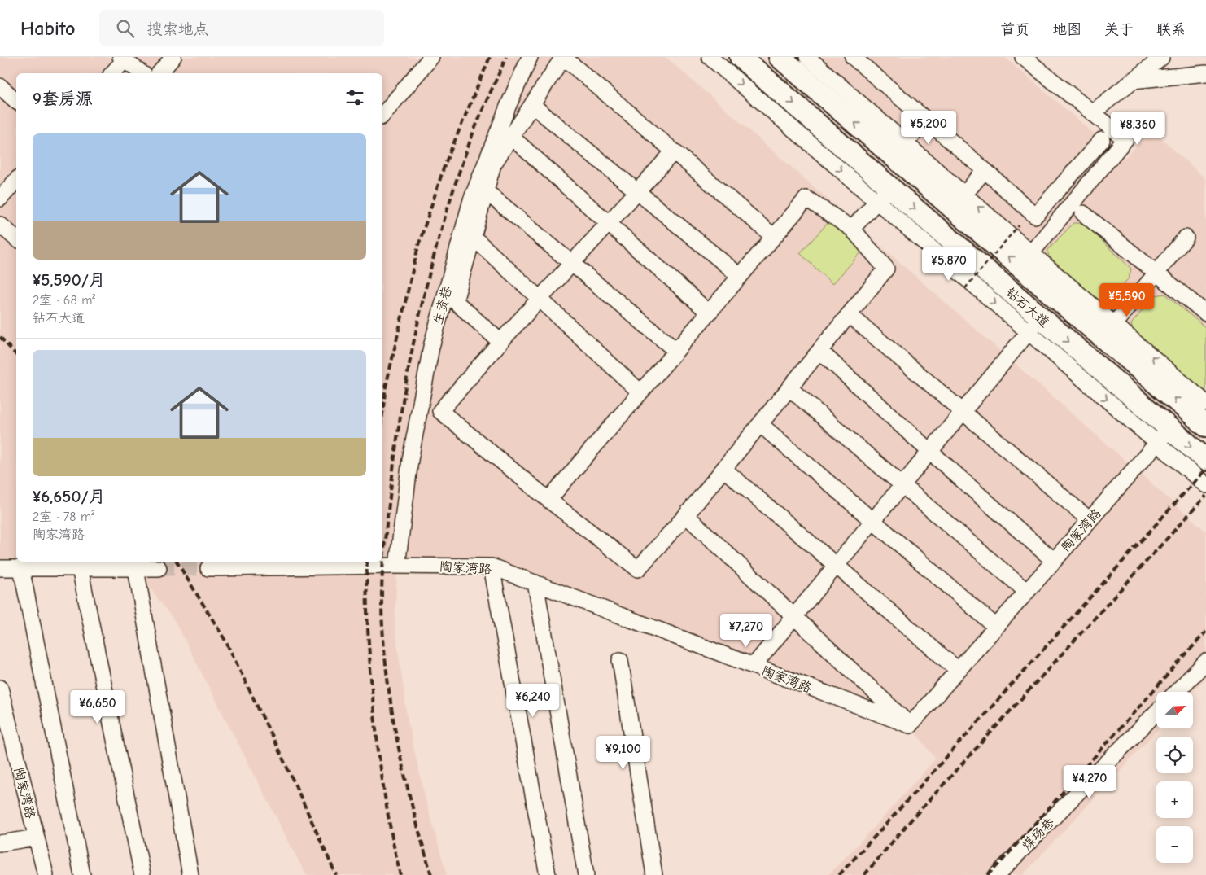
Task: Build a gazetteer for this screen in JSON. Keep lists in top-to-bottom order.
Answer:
{
  "streets": {
    "highway": ["钻石大道"],
    "street": ["生资巷", "陶家湾路", "煤场巷"]
  },
  "crossings": [
    ["生资巷", "陶家湾路"],
    ["钻石大道", "陶家湾路"]
  ],
  "north": "top right",
  "page": {
    "header": "Habito",
    "search": "搜索地点",
    "nav": [
      "首页",
      "地图",
      "关于",
      "联系"
    ],
    "heading": "9套房源",
    "price": [
      "¥5,200",
      "¥8,360",
      "¥5,870",
      "¥5,590",
      "¥7,270",
      "¥6,240",
      "¥6,650",
      "¥9,100",
      "¥4,270"
    ],
    "list": [
      {
        "name": "¥5,590/月",
        "note": "2室 · 68 m² · 钻石大道"
      },
      {
        "name": "¥6,650/月",
        "note": "2室 · 78 m² · 陶家湾路"
      }
    ],
    "map_buttons": ["+", "−"]
  }
}
